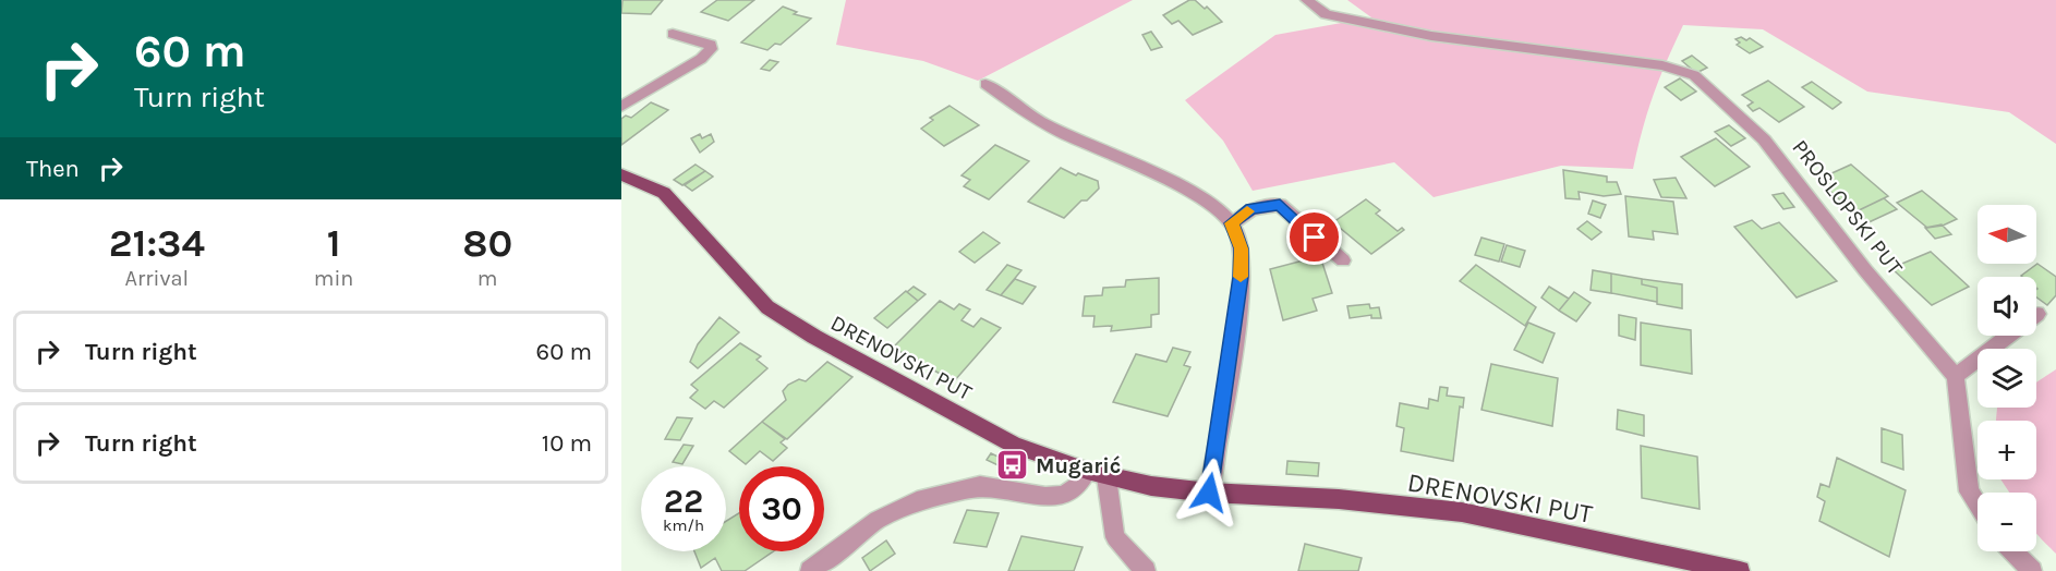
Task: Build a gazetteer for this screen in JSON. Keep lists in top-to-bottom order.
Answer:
{
  "streets": {
    "main road": ["DRENOVSKI PUT"],
    "street": ["PROSLOPSKI PUT"]
  },
  "places": {
    "bus stop": ["Mugarić"]
  },
  "north": "left",
  "page": {
    "turn": ["60 m", "Turn right"],
    "then": "Then",
    "eta": [
      "21:34",
      "Arrival",
      "1",
      "min",
      "80",
      "m"
    ],
    "map_buttons": ["+", "−"],
    "list": [
      {
        "name": "Turn right",
        "value": "60 m"
      },
      {
        "name": "Turn right",
        "value": "10 m"
      }
    ],
    "speed": "22 km/h",
    "limit": "30"
  }
}
